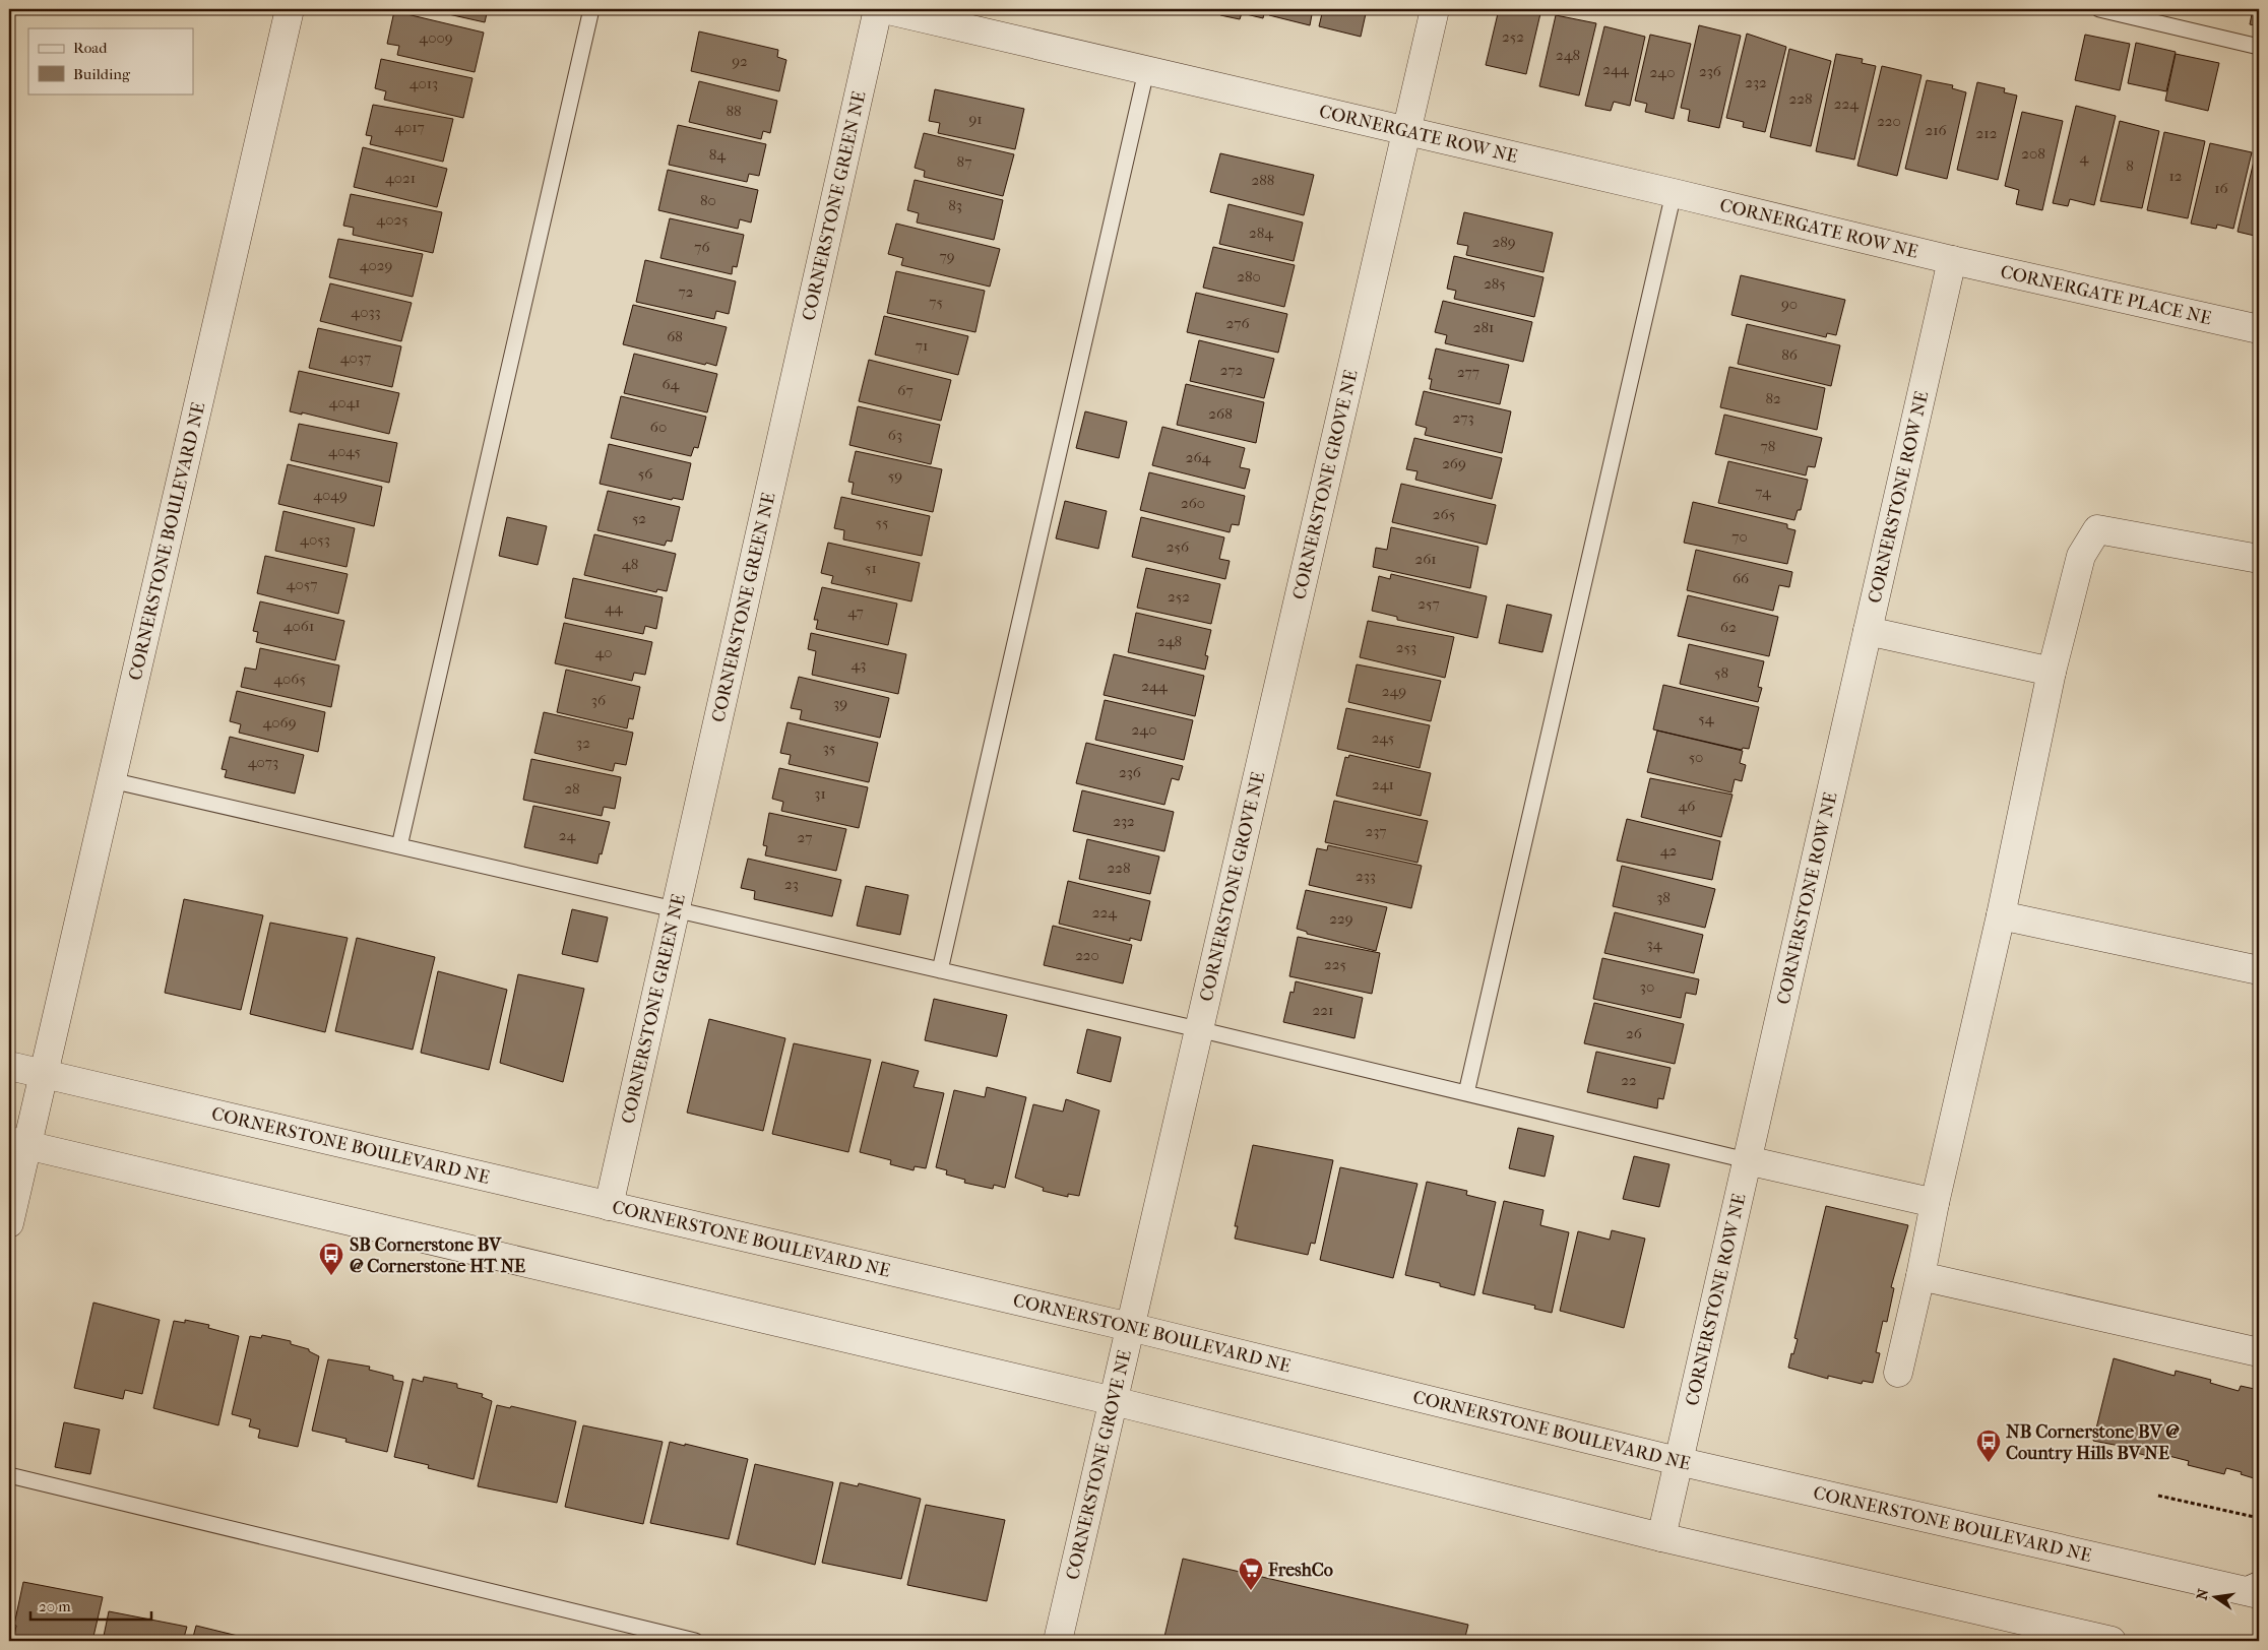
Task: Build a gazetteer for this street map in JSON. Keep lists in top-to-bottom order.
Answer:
{
  "streets": {
    "street": [
      "CORNERGATE ROW NE",
      "CORNERSTONE GREEN NE",
      "CORNERGATE PLACE NE",
      "CORNERSTONE GROVE NE",
      "CORNERSTONE ROW NE",
      "CORNERSTONE BOULEVARD NE"
    ]
  },
  "crossings": [
    ["CORNERGATE ROW NE", "CORNERGATE PLACE NE"],
    ["CORNERGATE ROW NE", "CORNERSTONE GROVE NE"],
    ["CORNERGATE ROW NE", "CORNERSTONE ROW NE"],
    ["CORNERSTONE GREEN NE", "CORNERSTONE BOULEVARD NE"],
    ["CORNERGATE PLACE NE", "CORNERSTONE ROW NE"],
    ["CORNERSTONE GROVE NE", "CORNERSTONE BOULEVARD NE"],
    ["CORNERSTONE ROW NE", "CORNERSTONE BOULEVARD NE"]
  ],
  "places": {
    "bus stop": ["SB Cornerstone BV @ Cornerstone HT NE", "NB Cornerstone BV @ Country Hills BV NE"],
    "supermarket": ["FreshCo"]
  },
  "house_numbers": [
    "252",
    "4009",
    "248",
    "92",
    "244",
    "236",
    "240",
    "232",
    "4013",
    "228",
    "224",
    "88",
    "91",
    "220",
    "4017",
    "216",
    "212",
    "208",
    "84",
    "4",
    "87",
    "8",
    "12",
    "4021",
    "288",
    "16",
    "80",
    "83",
    "4025",
    "284",
    "289",
    "76",
    "79",
    "4029",
    "280",
    "285",
    "72",
    "75",
    "90",
    "4033",
    "276",
    "281",
    "68",
    "71",
    "86",
    "4037",
    "272",
    "277",
    "64",
    "67",
    "82",
    "4041",
    "268",
    "273",
    "60",
    "63",
    "78",
    "4045",
    "264",
    "269",
    "56",
    "59",
    "74",
    "4049",
    "260",
    "265",
    "52",
    "55",
    "70",
    "4053",
    "256",
    "261",
    "48",
    "51",
    "66",
    "4057",
    "252",
    "257",
    "44",
    "47",
    "4061",
    "62",
    "248",
    "253",
    "40",
    "43",
    "58",
    "4065",
    "244",
    "249",
    "36",
    "39",
    "54",
    "4069",
    "240",
    "245",
    "32",
    "35",
    "50",
    "4073",
    "236",
    "241",
    "28",
    "31",
    "46",
    "232",
    "237",
    "24",
    "27",
    "42",
    "228",
    "233",
    "23",
    "38",
    "224",
    "229",
    "34",
    "220",
    "225",
    "30",
    "221",
    "26",
    "22"
  ],
  "legend": ["Road", "Building"],
  "scale_bar": "20 m",
  "north": "left"
}
